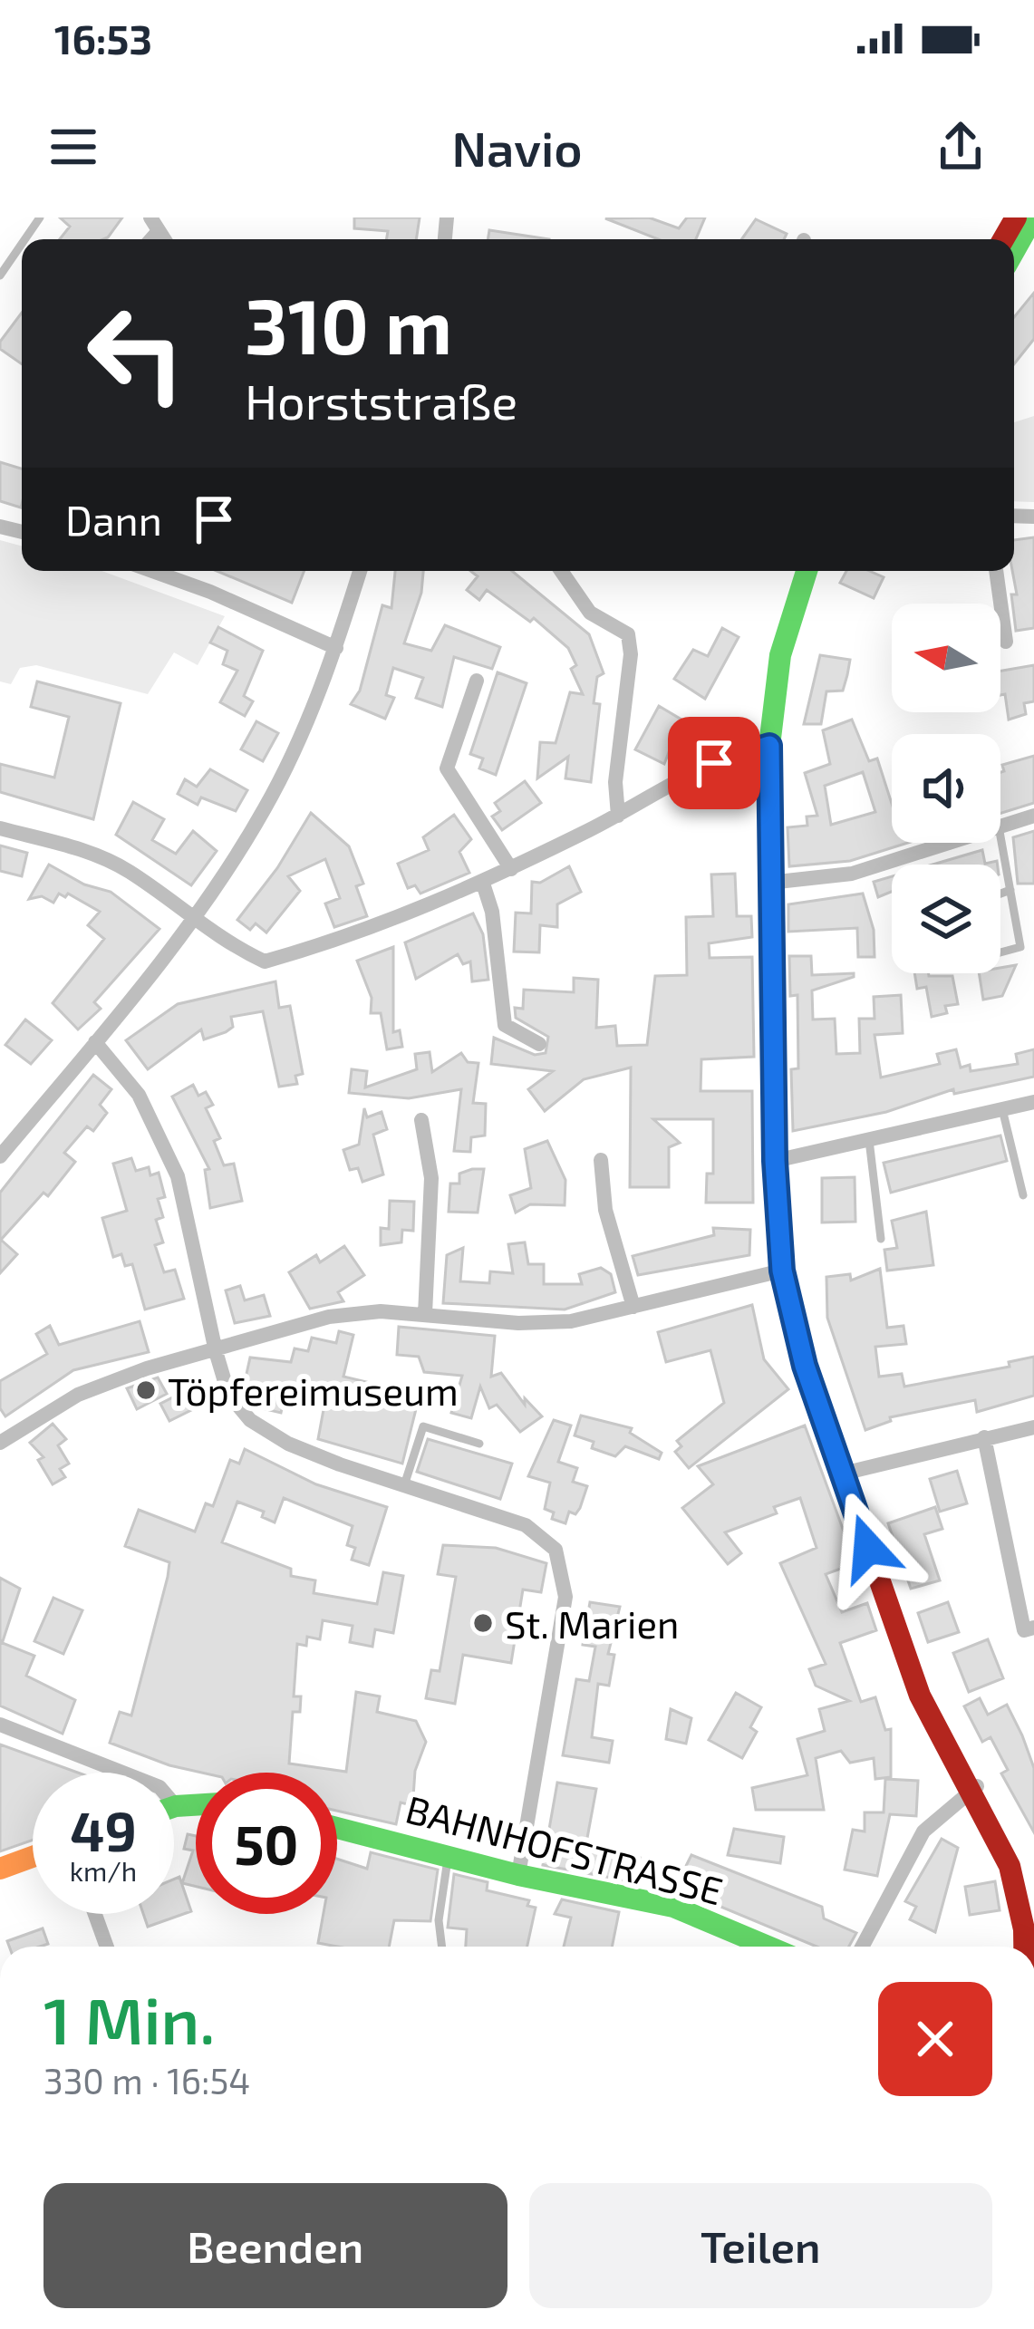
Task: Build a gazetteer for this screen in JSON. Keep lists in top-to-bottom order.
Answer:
{
  "streets": {
    "main road": ["BAHNHOFSTRASSE"]
  },
  "places": ["Töpfereimuseum", "St. Marien"],
  "north": "left",
  "page": {
    "status": "16:53",
    "header": "Navio",
    "turn": ["310 m", "Horststraße"],
    "then": "Dann",
    "speed": "49 km/h",
    "limit": "50",
    "heading": ["1 Min.", "330 m · 16:54"],
    "buttons": ["Beenden", "Teilen"]
  }
}
